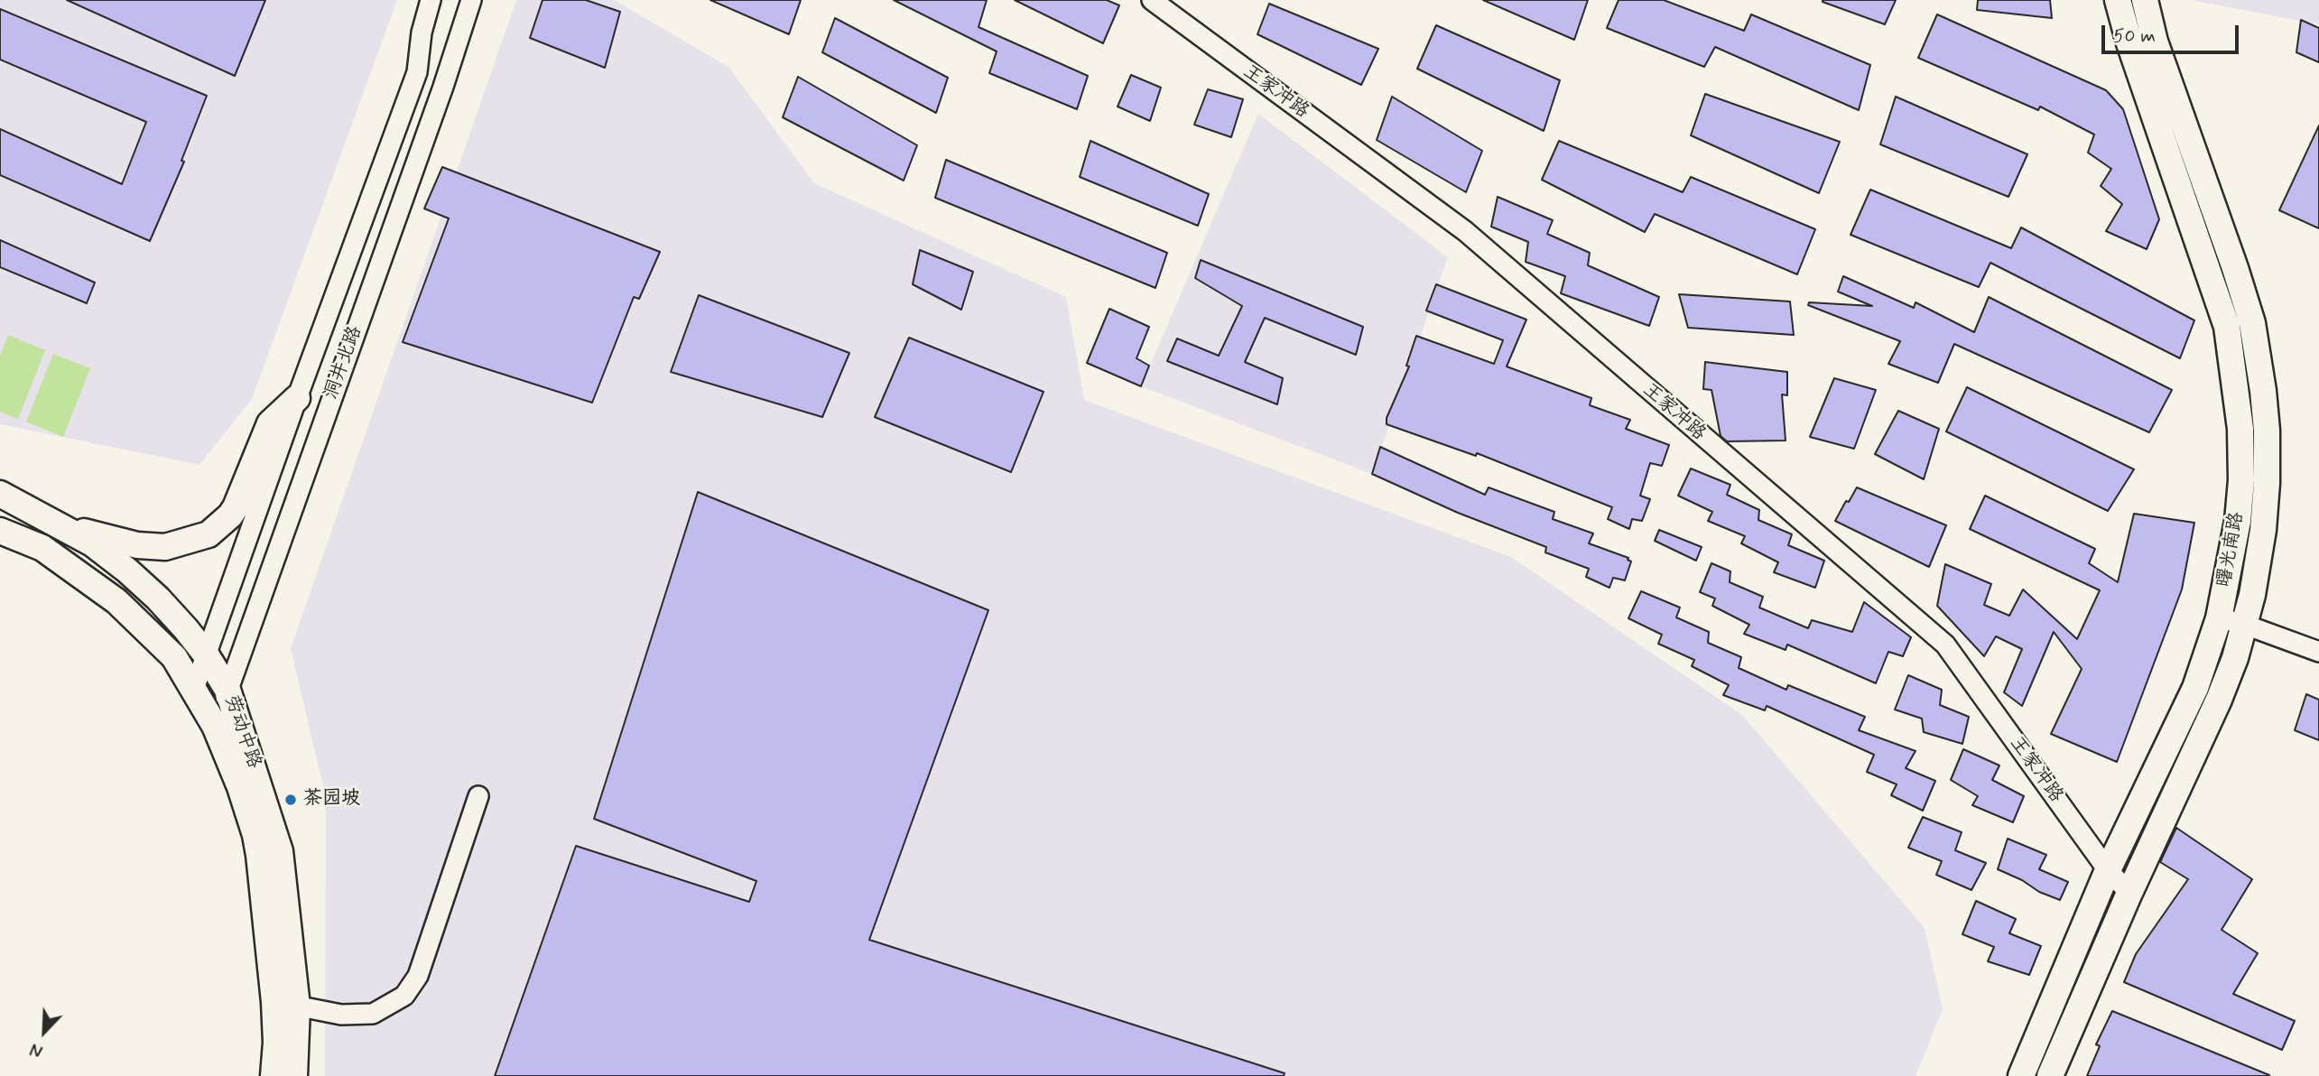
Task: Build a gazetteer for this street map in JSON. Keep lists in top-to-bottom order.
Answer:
{
  "streets": {
    "main road": ["曙光南路", "劳动中路"],
    "street": ["王家冲路", "洞井北路"]
  },
  "crossings": [
    ["王家冲路", "曙光南路"],
    ["洞井北路", "劳动中路"]
  ],
  "places": ["茶园坡"],
  "scale_bar": "50 m",
  "north": "bottom left"
}
